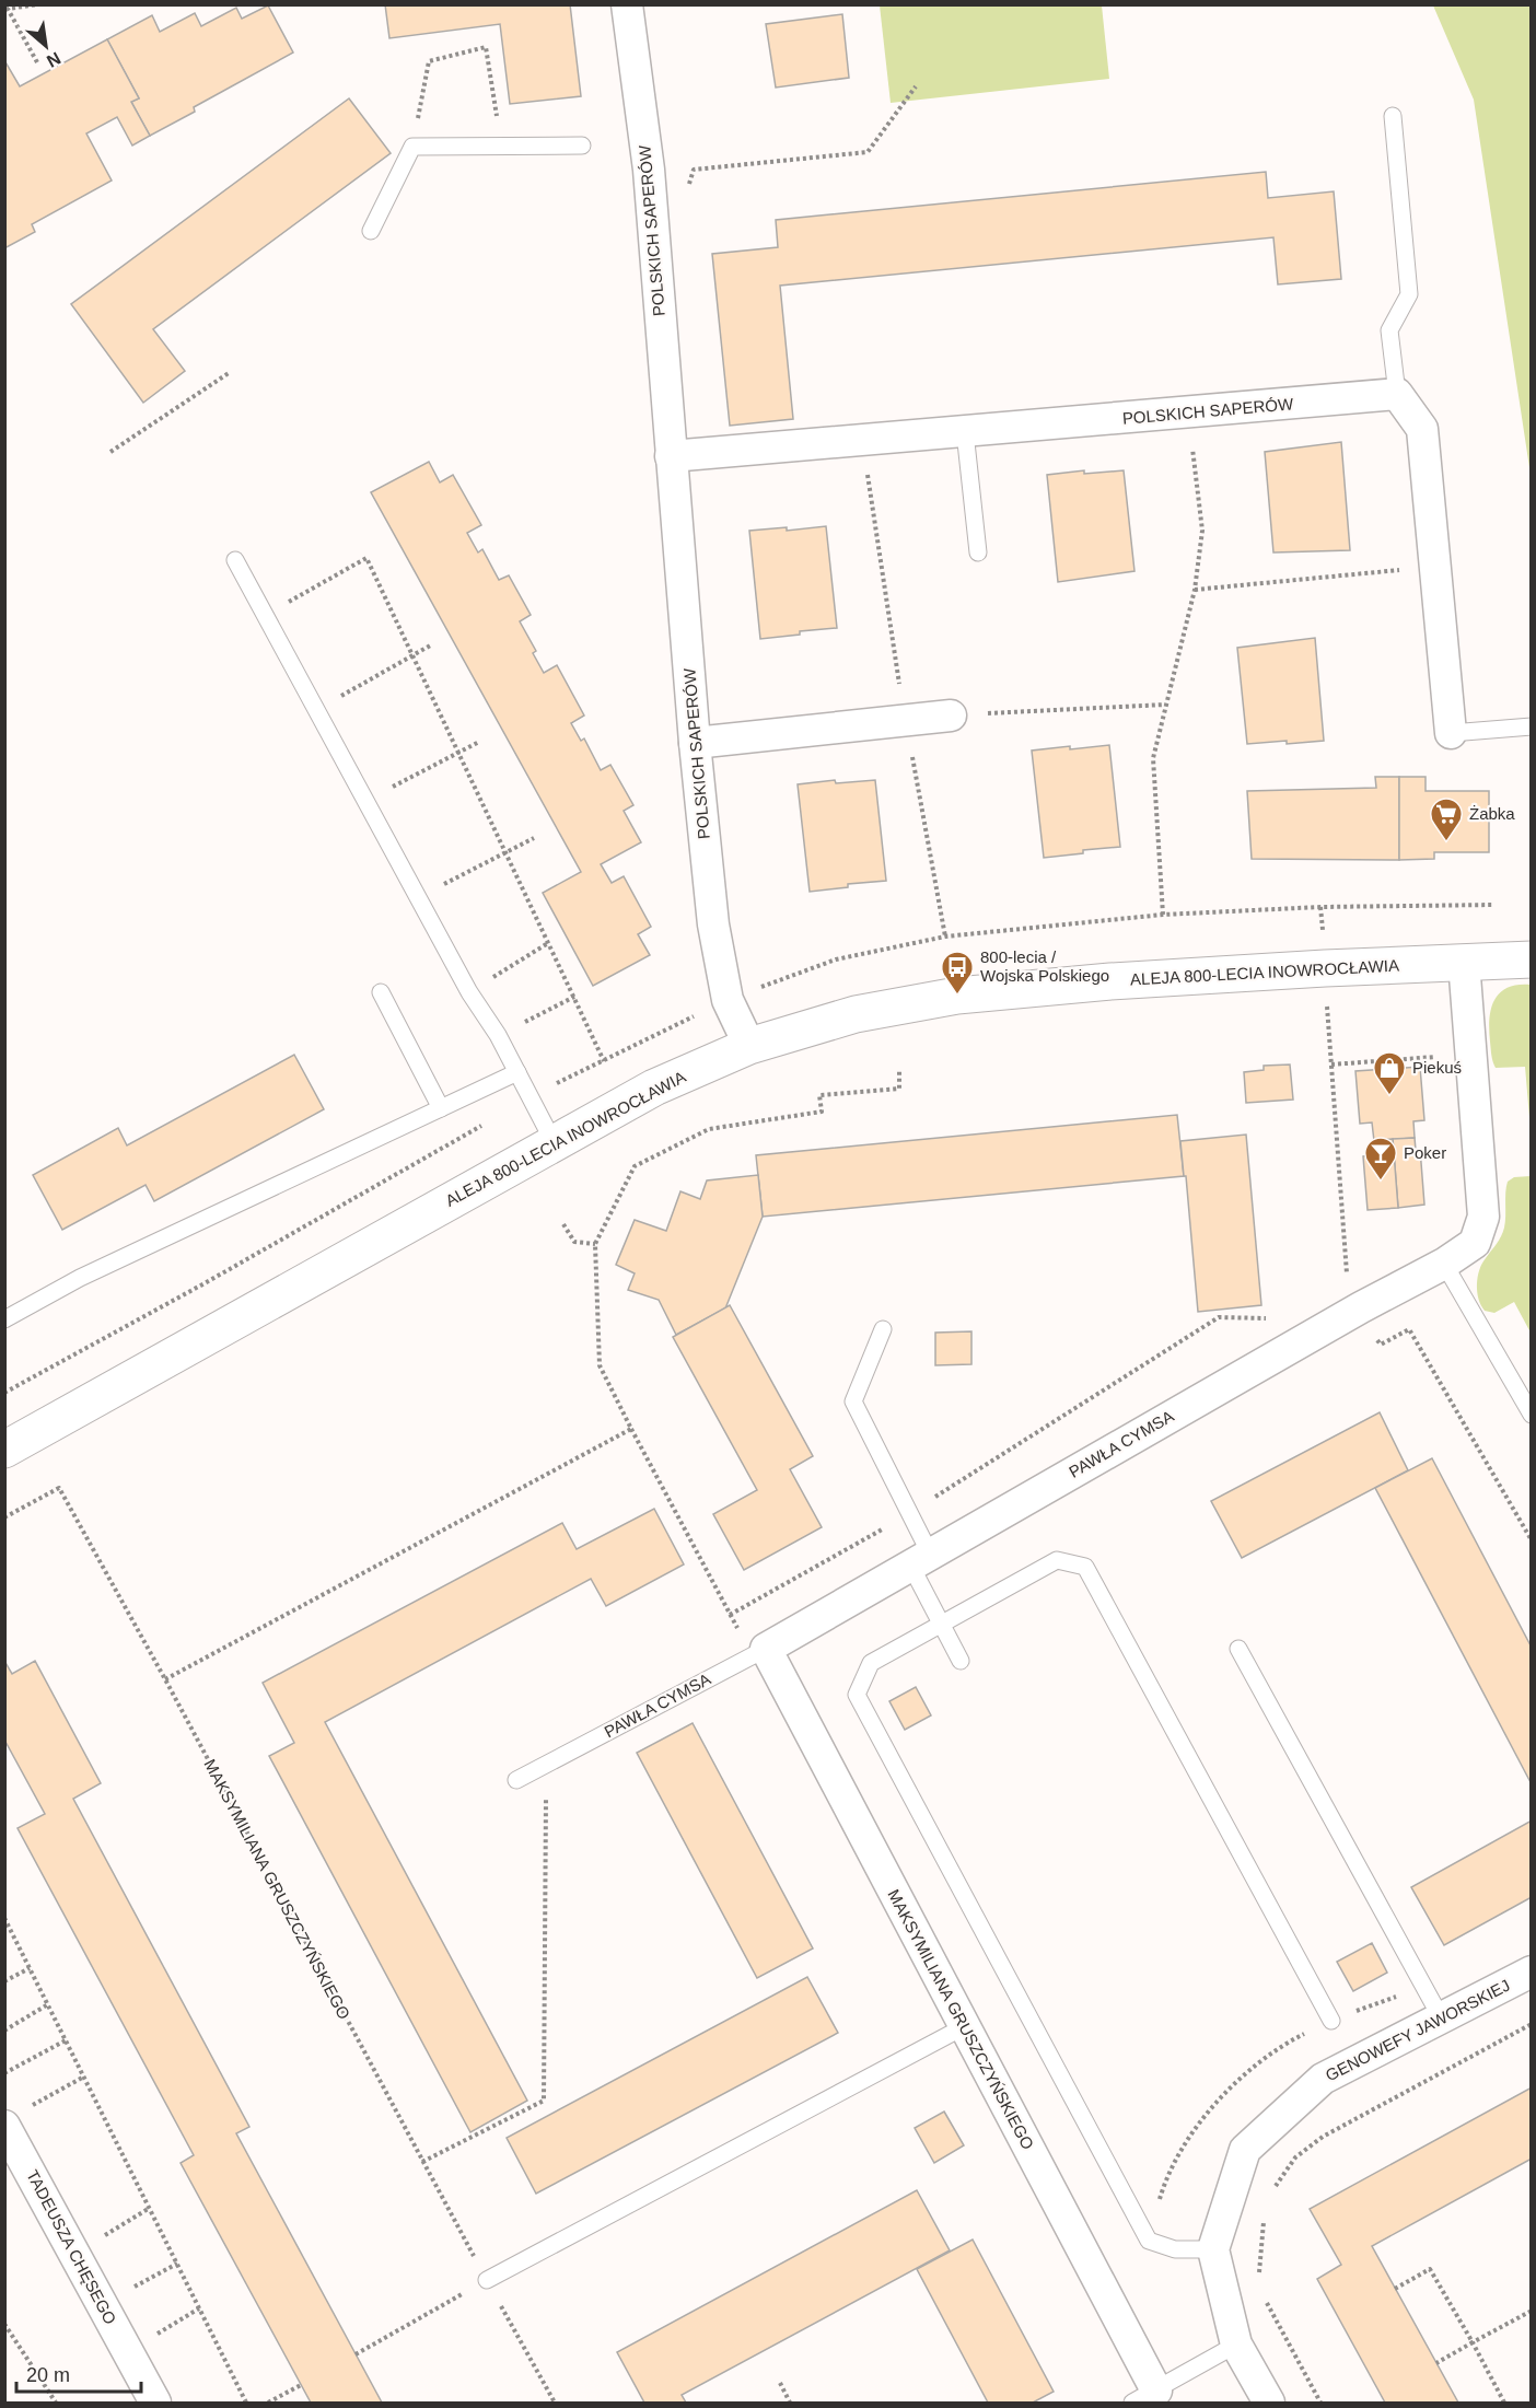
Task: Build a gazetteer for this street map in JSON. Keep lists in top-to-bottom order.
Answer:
{
  "streets": {
    "street": [
      "POLSKICH SAPERÓW",
      "ALEJA 800-LECIA INOWROCŁAWIA",
      "PAWŁA CYMSA",
      "MAKSYMILIANA GRUSZCZYŃSKIEGO",
      "GENOWEFY JAWORSKIEJ",
      "TADEUSZA CHĘSEGO"
    ]
  },
  "crossings": [
    ["POLSKICH SAPERÓW", "ALEJA 800-LECIA INOWROCŁAWIA"],
    ["ALEJA 800-LECIA INOWROCŁAWIA", "PAWŁA CYMSA"],
    ["PAWŁA CYMSA", "MAKSYMILIANA GRUSZCZYŃSKIEGO"]
  ],
  "places": {
    "supermarket": ["Żabka"],
    "bus stop": ["800-lecia / Wojska Polskiego"],
    "shop": ["Piekuś"],
    "bar": ["Poker"]
  },
  "scale_bar": "20 m",
  "north": "bottom right"
}
